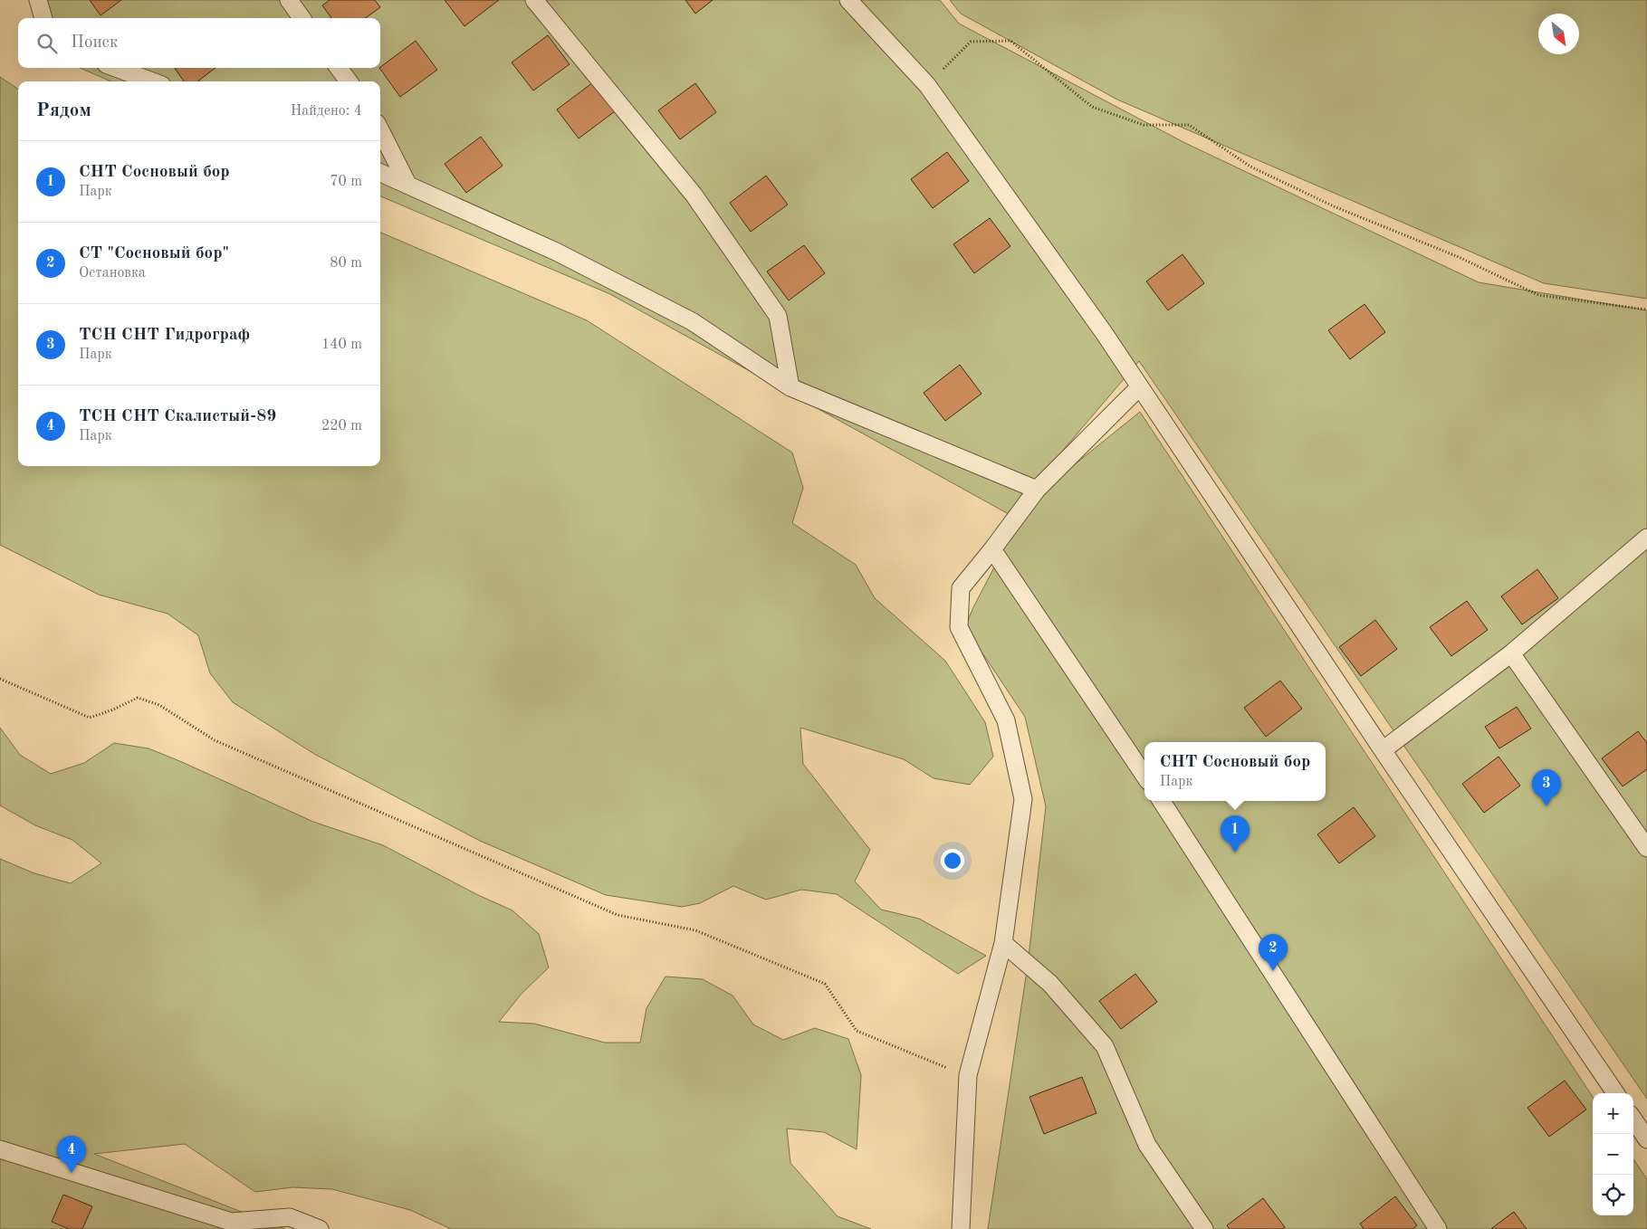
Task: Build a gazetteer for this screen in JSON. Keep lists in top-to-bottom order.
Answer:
{
  "north": "bottom right",
  "page": {
    "search": "Поиск",
    "heading": ["Рядом", "Найдено: 4"],
    "list": [
      {
        "mark": "1",
        "name": "СНТ Сосновый бор",
        "note": "Парк",
        "value": "70 m"
      },
      {
        "mark": "2",
        "name": "СТ \"Сосновый бор\"",
        "note": "Остановка",
        "value": "80 m"
      },
      {
        "mark": "3",
        "name": "ТСН СНТ Гидрограф",
        "note": "Парк",
        "value": "140 m"
      },
      {
        "mark": "4",
        "name": "ТСН СНТ Скалистый-89",
        "note": "Парк",
        "value": "220 m"
      }
    ],
    "popup": ["СНТ Сосновый бор", "Парк"],
    "pins": [
      "3",
      "1",
      "2",
      "4"
    ],
    "map_buttons": ["+", "−"]
  }
}
